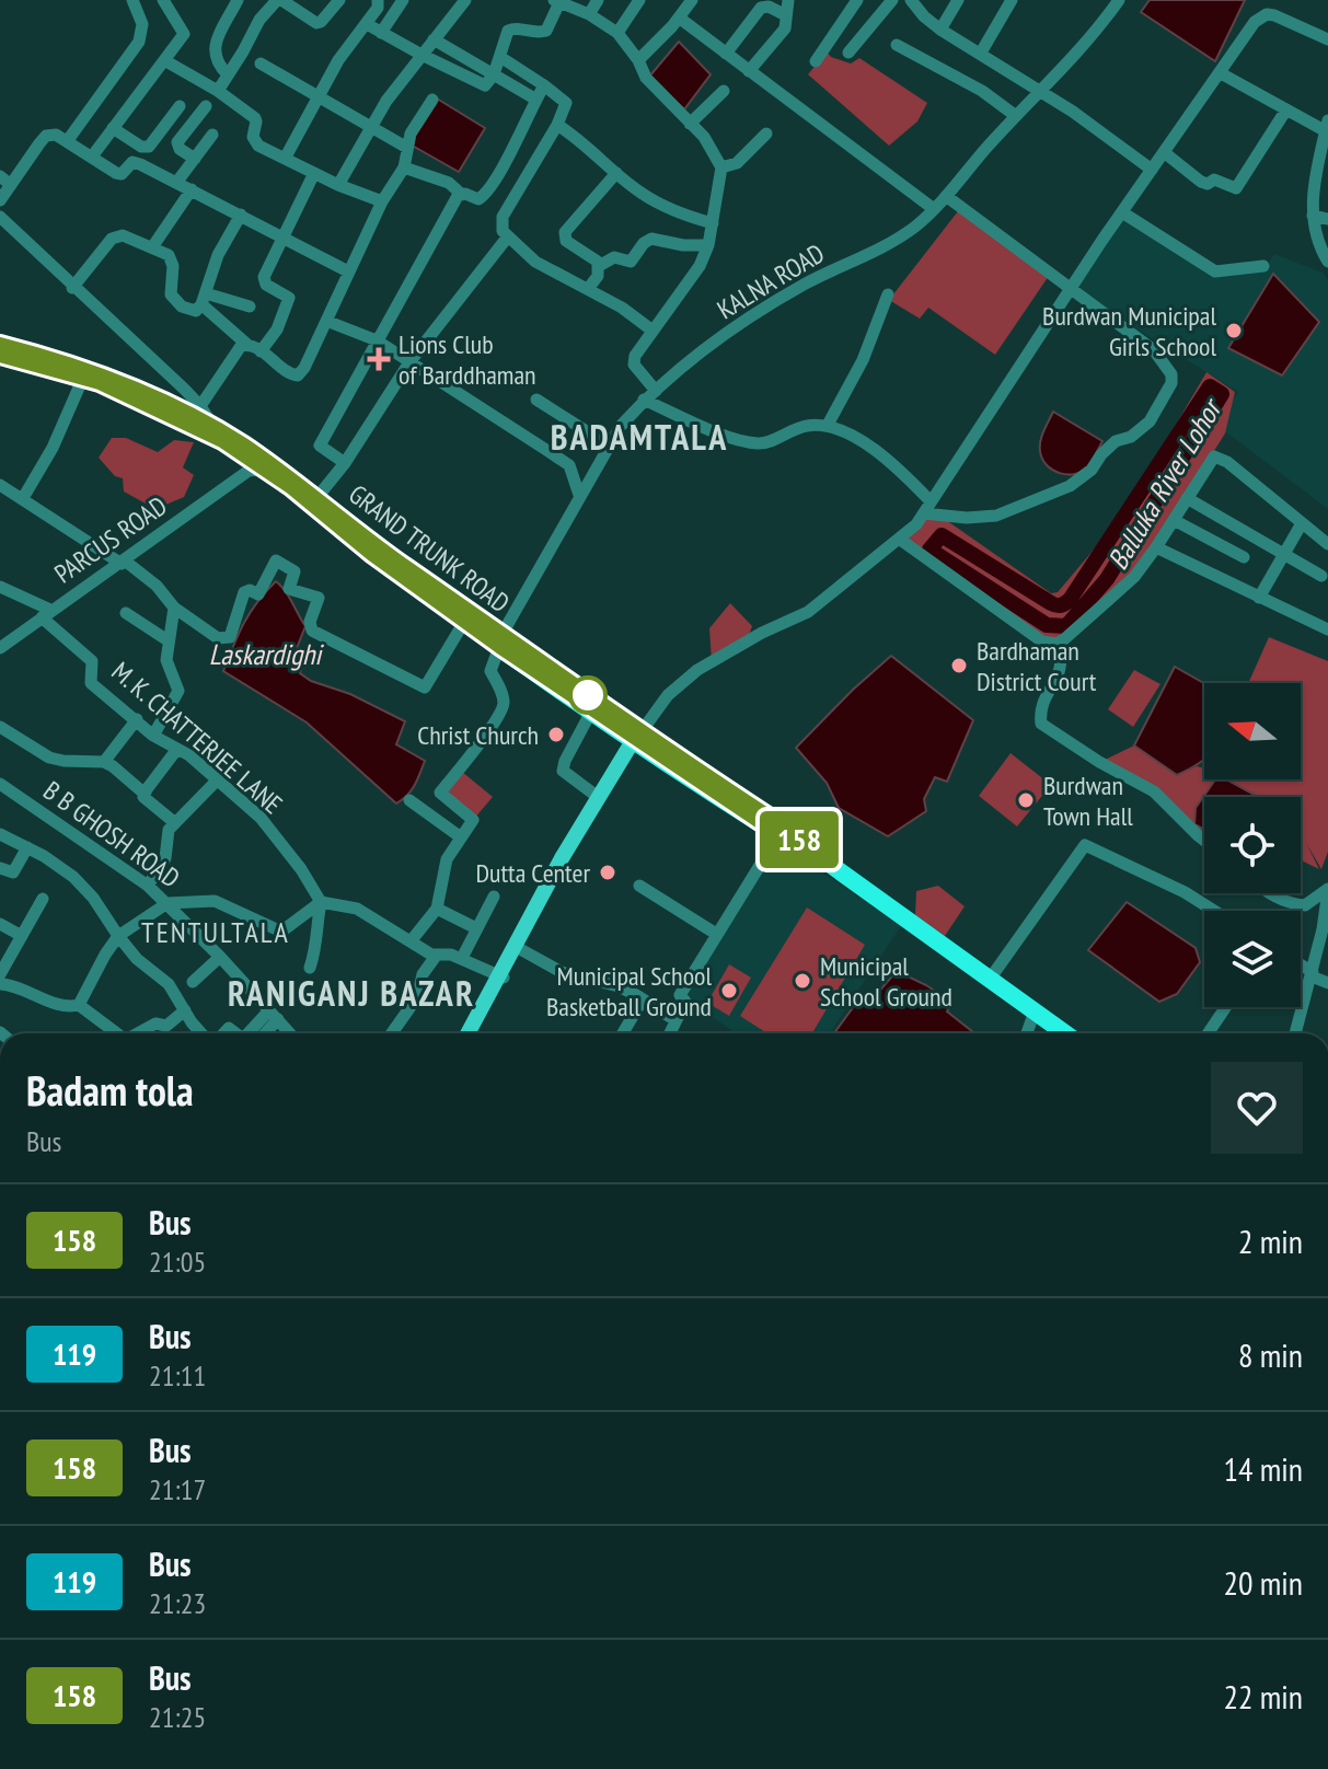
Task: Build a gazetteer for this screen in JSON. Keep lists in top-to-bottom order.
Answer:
{
  "streets": {
    "highway": ["GRAND TRUNK ROAD"],
    "street": [
      "KALNA ROAD",
      "PARCUS ROAD",
      "M. K. CHATTERJEE LANE",
      "B B GHOSH ROAD"
    ]
  },
  "crossings": [
    ["KALNA ROAD", "GRAND TRUNK ROAD"],
    ["PARCUS ROAD", "GRAND TRUNK ROAD"],
    ["PARCUS ROAD", "M. K. CHATTERJEE LANE"]
  ],
  "districts": ["BADAMTALA", "TENTULTALA", "RANIGANJ BAZAR"],
  "water": ["Balluka River Lohor", "Laskardighi"],
  "places": {
    "other": [
      "Burdwan Municipal Girls School",
      "Bardhaman District Court",
      "Christ Church",
      "Burdwan Town Hall",
      "Dutta Center",
      "Municipal School Ground",
      "Municipal School Basketball Ground"
    ],
    "health": ["Lions Club of Barddhaman"]
  },
  "lines": ["bus line 158"],
  "north": "left",
  "page": {
    "on_map": "158",
    "heading": ["Badam tola", "Bus"],
    "list": [
      {
        "mark": "158",
        "name": "Bus",
        "note": "21:05",
        "value": "2 min"
      },
      {
        "mark": "119",
        "name": "Bus",
        "note": "21:11",
        "value": "8 min"
      },
      {
        "mark": "158",
        "name": "Bus",
        "note": "21:17",
        "value": "14 min"
      },
      {
        "mark": "119",
        "name": "Bus",
        "note": "21:23",
        "value": "20 min"
      },
      {
        "mark": "158",
        "name": "Bus",
        "note": "21:25",
        "value": "22 min"
      }
    ]
  }
}
